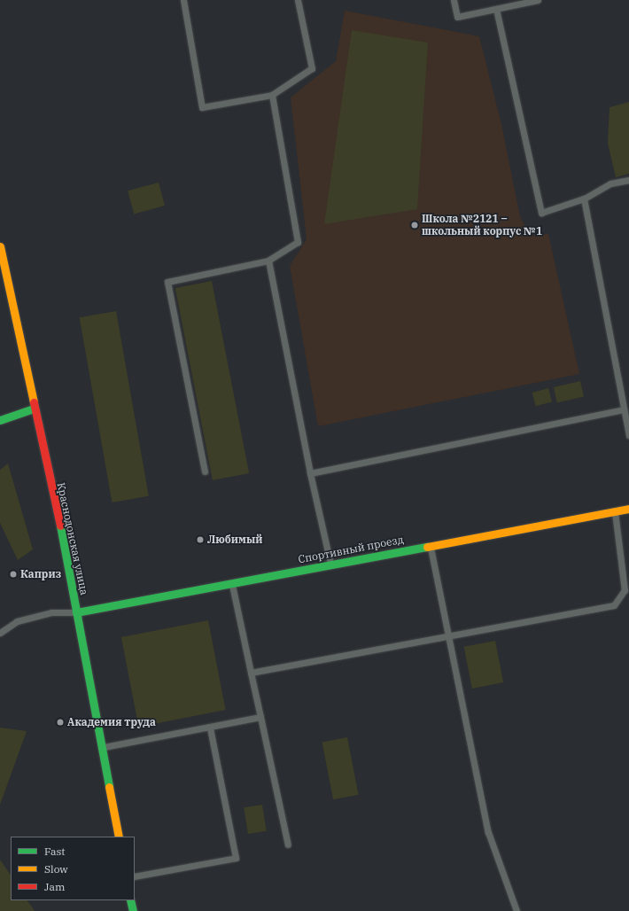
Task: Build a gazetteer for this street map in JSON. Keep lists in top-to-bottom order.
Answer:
{
  "streets": {
    "main road": ["Краснодонская улица", "Спортивный проезд"]
  },
  "crossings": [
    ["Краснодонская улица", "Спортивный проезд"]
  ],
  "places": [
    "Школа №2121 – школьный корпус №1",
    "Любимый",
    "Каприз",
    "Академия труда"
  ],
  "legend": ["Fast", "Slow", "Jam"]
}
